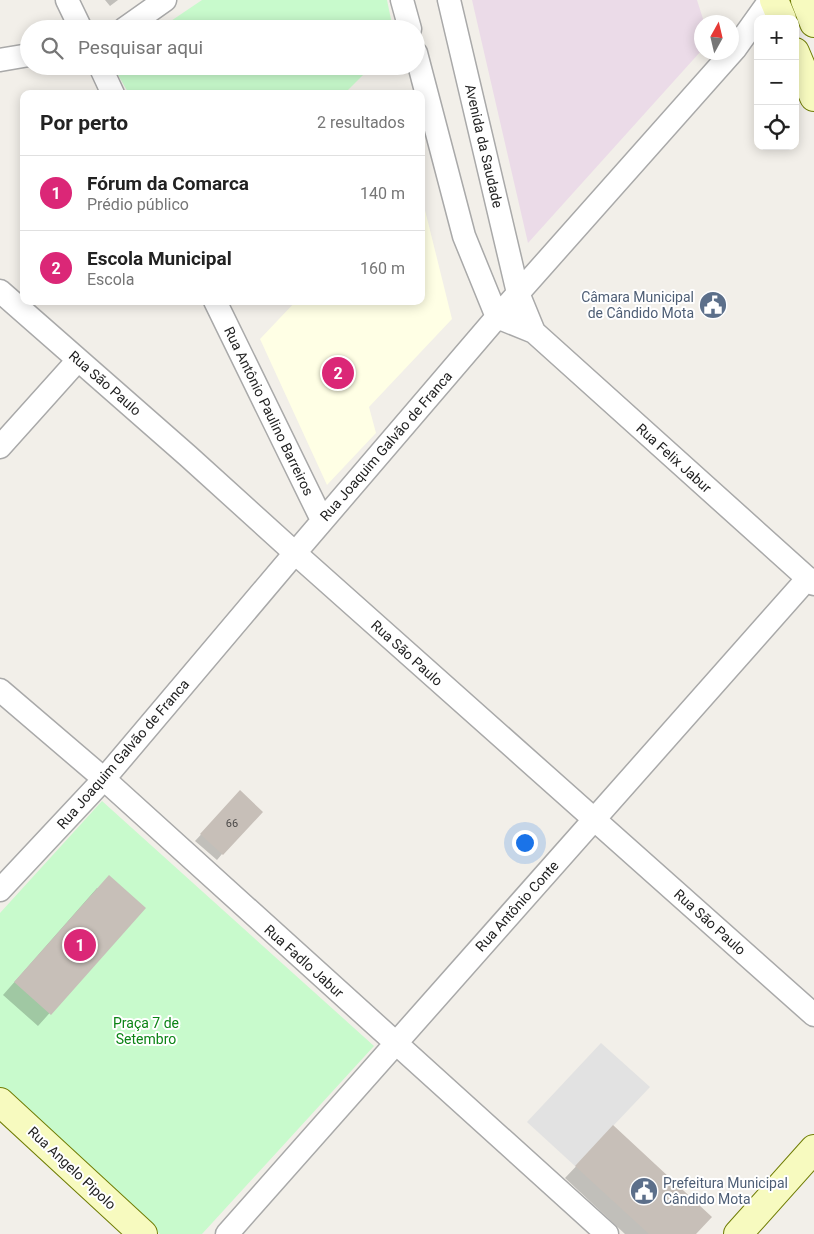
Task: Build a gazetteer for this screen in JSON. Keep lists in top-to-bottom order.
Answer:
{
  "streets": {
    "main road": ["Rua Angelo Pipolo"],
    "street": [
      "Avenida da Saudade",
      "Rua São Paulo",
      "Rua Antônio Paulino Barreiros",
      "Rua Joaquim Galvão de Franca",
      "Rua Felix Jabur",
      "Rua Antônio Conte",
      "Rua Fadlo Jabur"
    ]
  },
  "crossings": [
    ["Avenida da Saudade", "Rua Joaquim Galvão de Franca"],
    ["Avenida da Saudade", "Rua Felix Jabur"],
    ["Rua São Paulo", "Rua Joaquim Galvão de Franca"],
    ["Rua São Paulo", "Rua Antônio Conte"],
    ["Rua Antônio Paulino Barreiros", "Rua Joaquim Galvão de Franca"],
    ["Rua Joaquim Galvão de Franca", "Rua Felix Jabur"],
    ["Rua Joaquim Galvão de Franca", "Rua Fadlo Jabur"],
    ["Rua Felix Jabur", "Rua Antônio Conte"],
    ["Rua Antônio Conte", "Rua Fadlo Jabur"]
  ],
  "parks": ["Praça 7 de Setembro"],
  "places": {
    "public building": ["Câmara Municipal de Cândido Mota", "Prefeitura Municipal Cândido Mota"]
  },
  "house_numbers": ["66"],
  "north": "top",
  "page": {
    "map_buttons": ["+", "−"],
    "search": "Pesquisar aqui",
    "heading": ["Por perto", "2 resultados"],
    "list": [
      {
        "mark": "1",
        "name": "Fórum da Comarca",
        "note": "Prédio público",
        "value": "140 m"
      },
      {
        "mark": "2",
        "name": "Escola Municipal",
        "note": "Escola",
        "value": "160 m"
      }
    ],
    "pins": ["2", "1"]
  }
}
